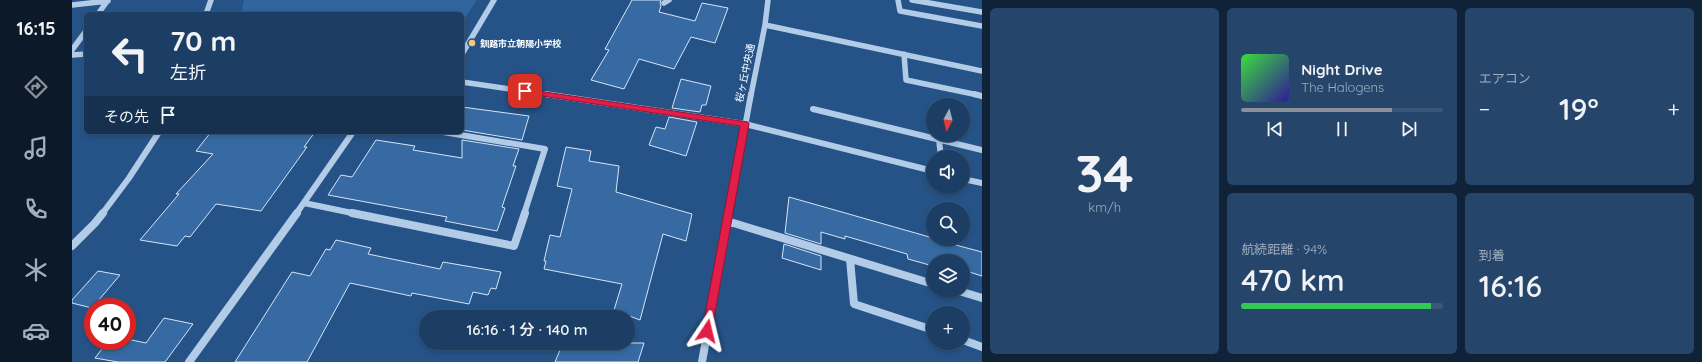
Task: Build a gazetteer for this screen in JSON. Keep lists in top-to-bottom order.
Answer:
{
  "streets": {
    "street": ["桜ヶ丘中央通"]
  },
  "places": ["釧路市立朝陽小学校"],
  "north": "bottom",
  "page": {
    "tabs": "16:15",
    "tile": [
      ["34", "km/h"],
      "エアコン",
      ["航続距離 · 94%", "470 km"],
      ["到着", "16:16"]
    ],
    "turn": ["70 m", "左折"],
    "song": ["Night Drive", "The Halogens"],
    "heat": ["−", "19°", "+"],
    "then": "その先",
    "map_buttons": "+",
    "limit": "40",
    "trip": "16:16 · 1 分 · 140 m"
  }
}
